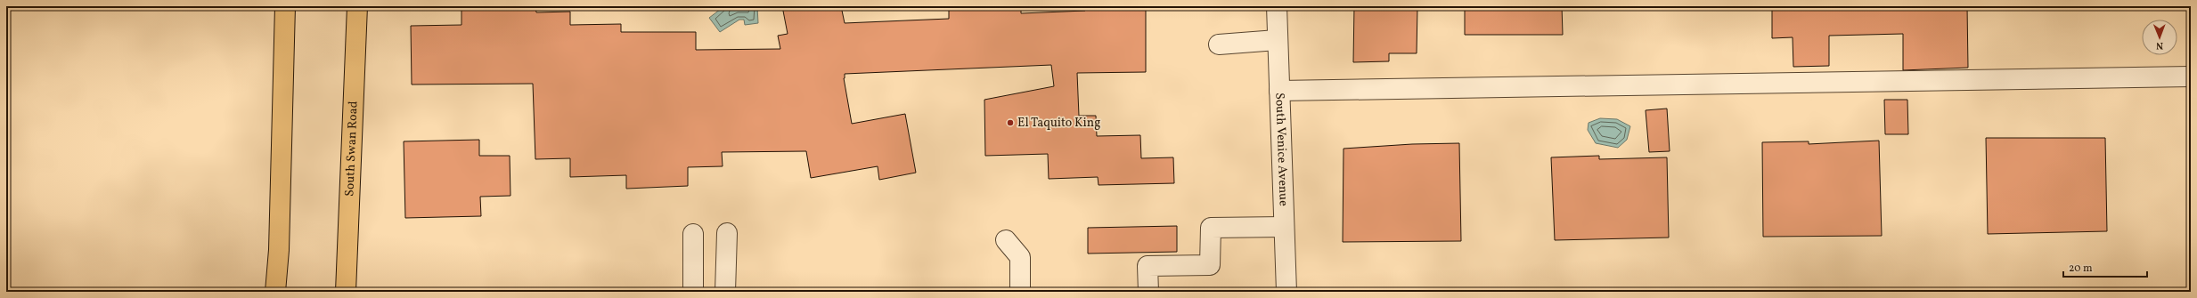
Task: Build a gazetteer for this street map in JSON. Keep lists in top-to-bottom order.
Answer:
{
  "streets": {
    "main road": ["South Swan Road"],
    "street": ["South Venice Avenue"]
  },
  "places": ["El Taquito King"],
  "scale_bar": "20 m",
  "north": "bottom"
}
